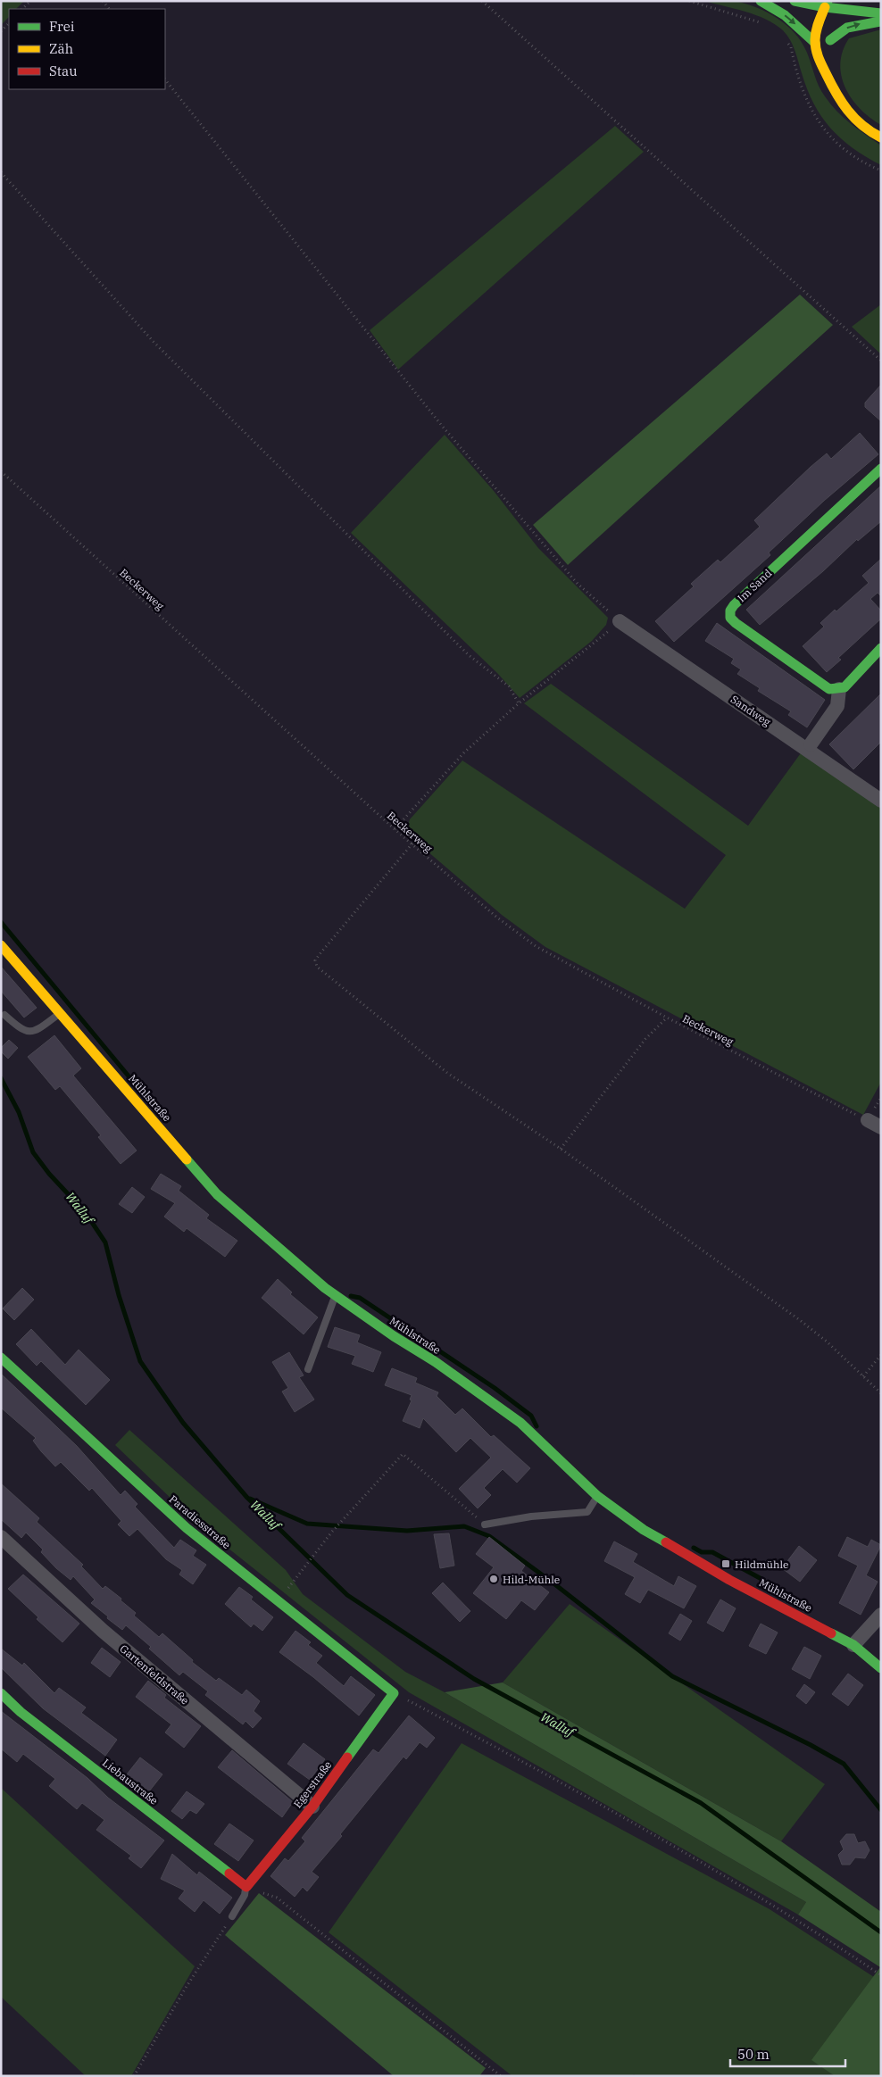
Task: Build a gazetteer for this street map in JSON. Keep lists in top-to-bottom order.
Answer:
{
  "streets": {
    "main road": [
      "Im Sand",
      "Mühlstraße",
      "Paradiesstraße",
      "Liebaustraße",
      "Egerstraße"
    ],
    "street": ["Sandweg", "Gartenfeldstraße"],
    "path": ["Beckerweg"]
  },
  "crossings": [
    ["Paradiesstraße", "Egerstraße"],
    ["Gartenfeldstraße", "Egerstraße"],
    ["Liebaustraße", "Egerstraße"]
  ],
  "water": ["Walluf"],
  "places": {
    "transit": ["Hildmühle"],
    "other": ["Hild-Mühle"]
  },
  "legend": ["Frei", "Zäh", "Stau"],
  "scale_bar": "50 m"
}
